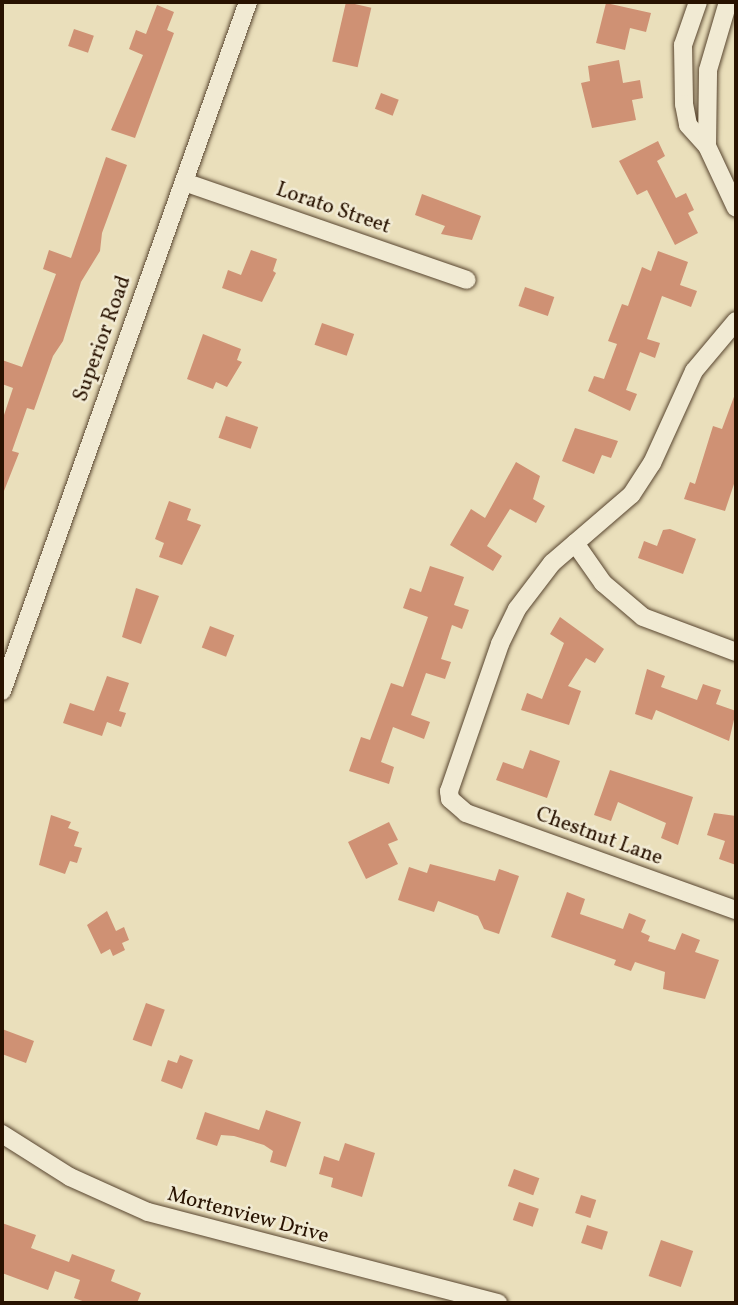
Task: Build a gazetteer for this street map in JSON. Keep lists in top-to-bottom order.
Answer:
{
  "streets": {
    "street": [
      "Lorato Street",
      "Superior Road",
      "Chestnut Lane",
      "Mortenview Drive"
    ]
  },
  "crossings": [
    ["Lorato Street", "Superior Road"]
  ]
}
